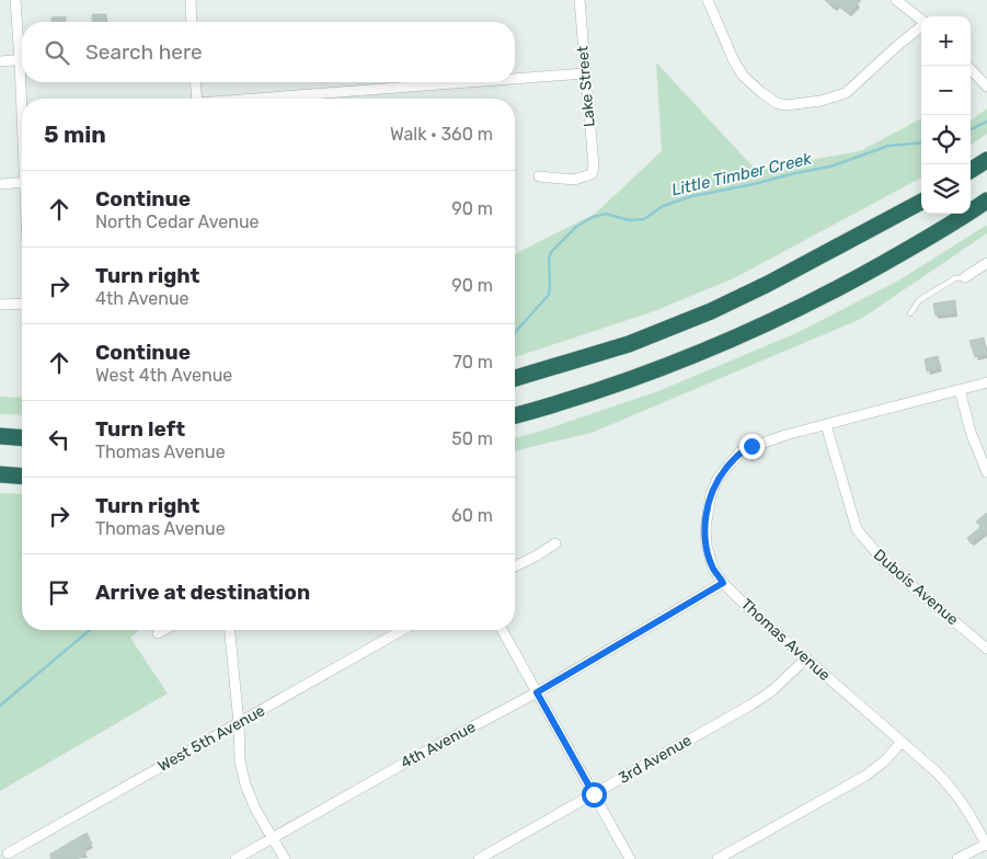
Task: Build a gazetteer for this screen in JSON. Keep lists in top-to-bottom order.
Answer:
{
  "streets": {
    "street": [
      "Lake Street",
      "Dubois Avenue",
      "Thomas Avenue",
      "West 5th Avenue",
      "4th Avenue",
      "3rd Avenue"
    ]
  },
  "crossings": [
    ["Dubois Avenue", "Thomas Avenue"],
    ["Thomas Avenue", "4th Avenue"],
    ["Thomas Avenue", "3rd Avenue"]
  ],
  "water": ["Little Timber Creek"],
  "page": {
    "map_buttons": ["+", "−"],
    "search": "Search here",
    "heading": ["5 min", "Walk · 360 m"],
    "list": [
      ["Continue", "North Cedar Avenue", "90 m"],
      ["Turn right", "4th Avenue", "90 m"],
      ["Continue", "West 4th Avenue", "70 m"],
      ["Turn left", "Thomas Avenue", "50 m"],
      ["Turn right", "Thomas Avenue", "60 m"],
      "Arrive at destination"
    ]
  }
}
